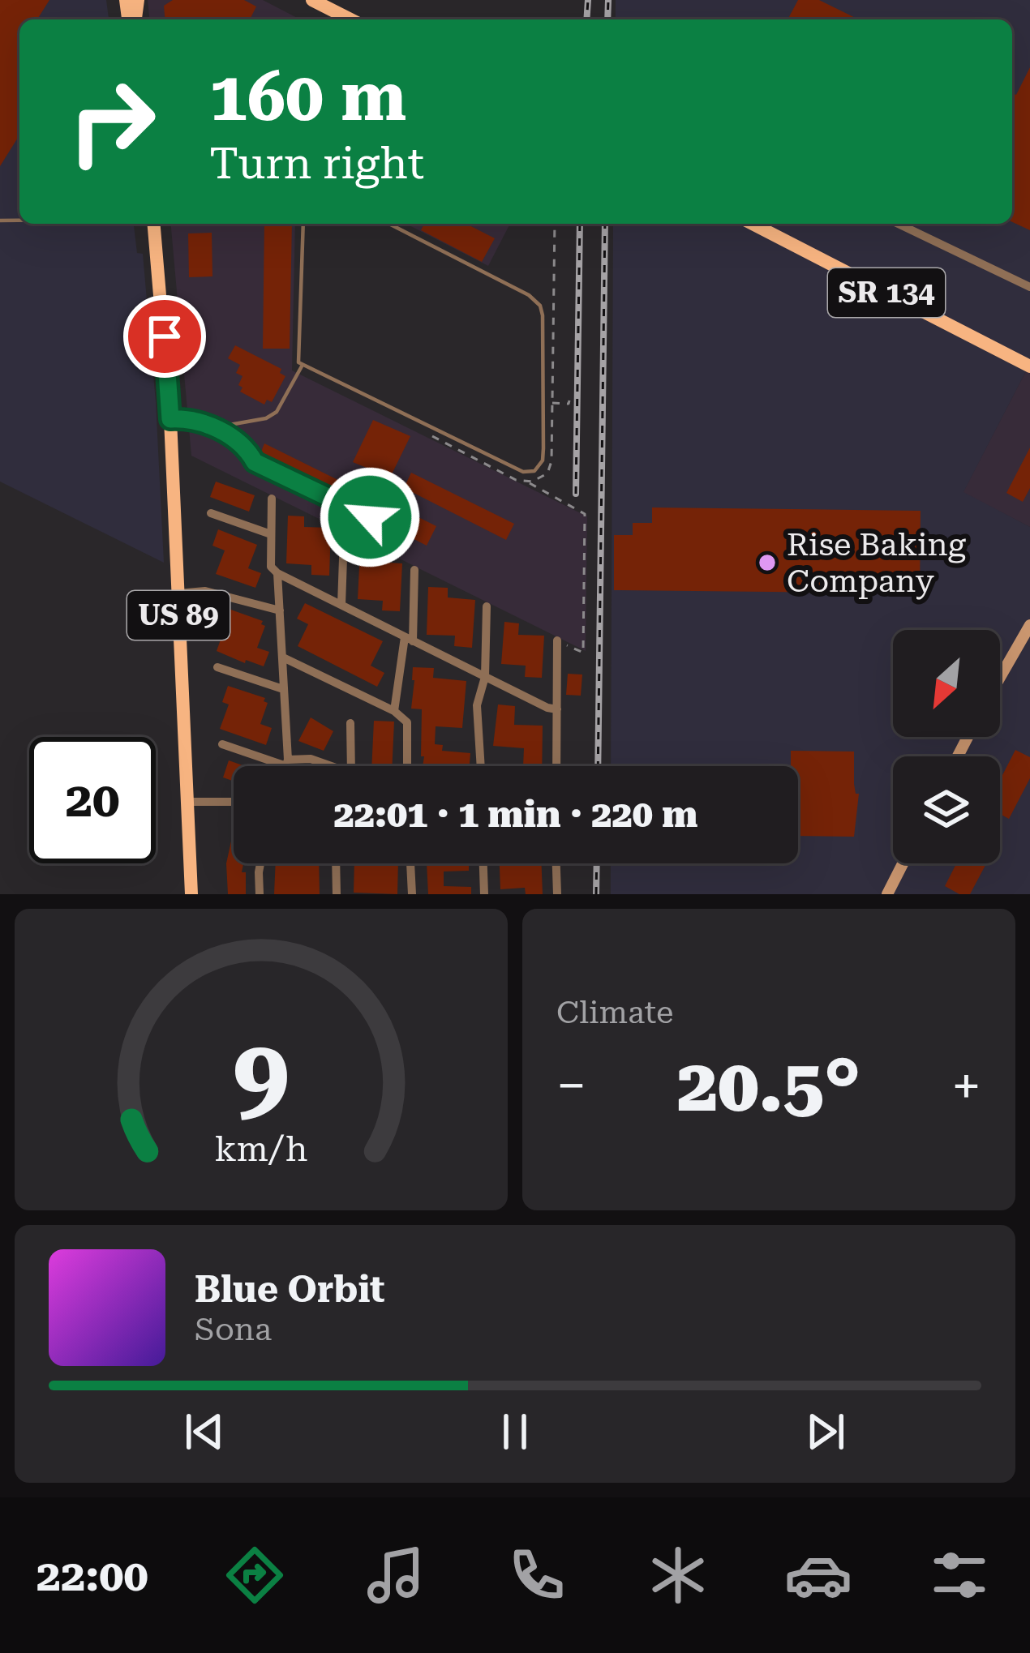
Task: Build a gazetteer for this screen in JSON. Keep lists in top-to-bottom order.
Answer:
{
  "streets": {
    "main road": ["SR 134", "US 89"]
  },
  "places": ["Rise Baking Company"],
  "north": "bottom left",
  "page": {
    "turn": ["160 m", "Turn right"],
    "limit": "20",
    "trip": "22:01 · 1 min · 220 m",
    "tile": "Climate",
    "heat": ["−", "20.5°", "+"],
    "song": ["Blue Orbit", "Sona"],
    "tabs": "22:00",
    "gauge": ["9", "km/h"]
  }
}
